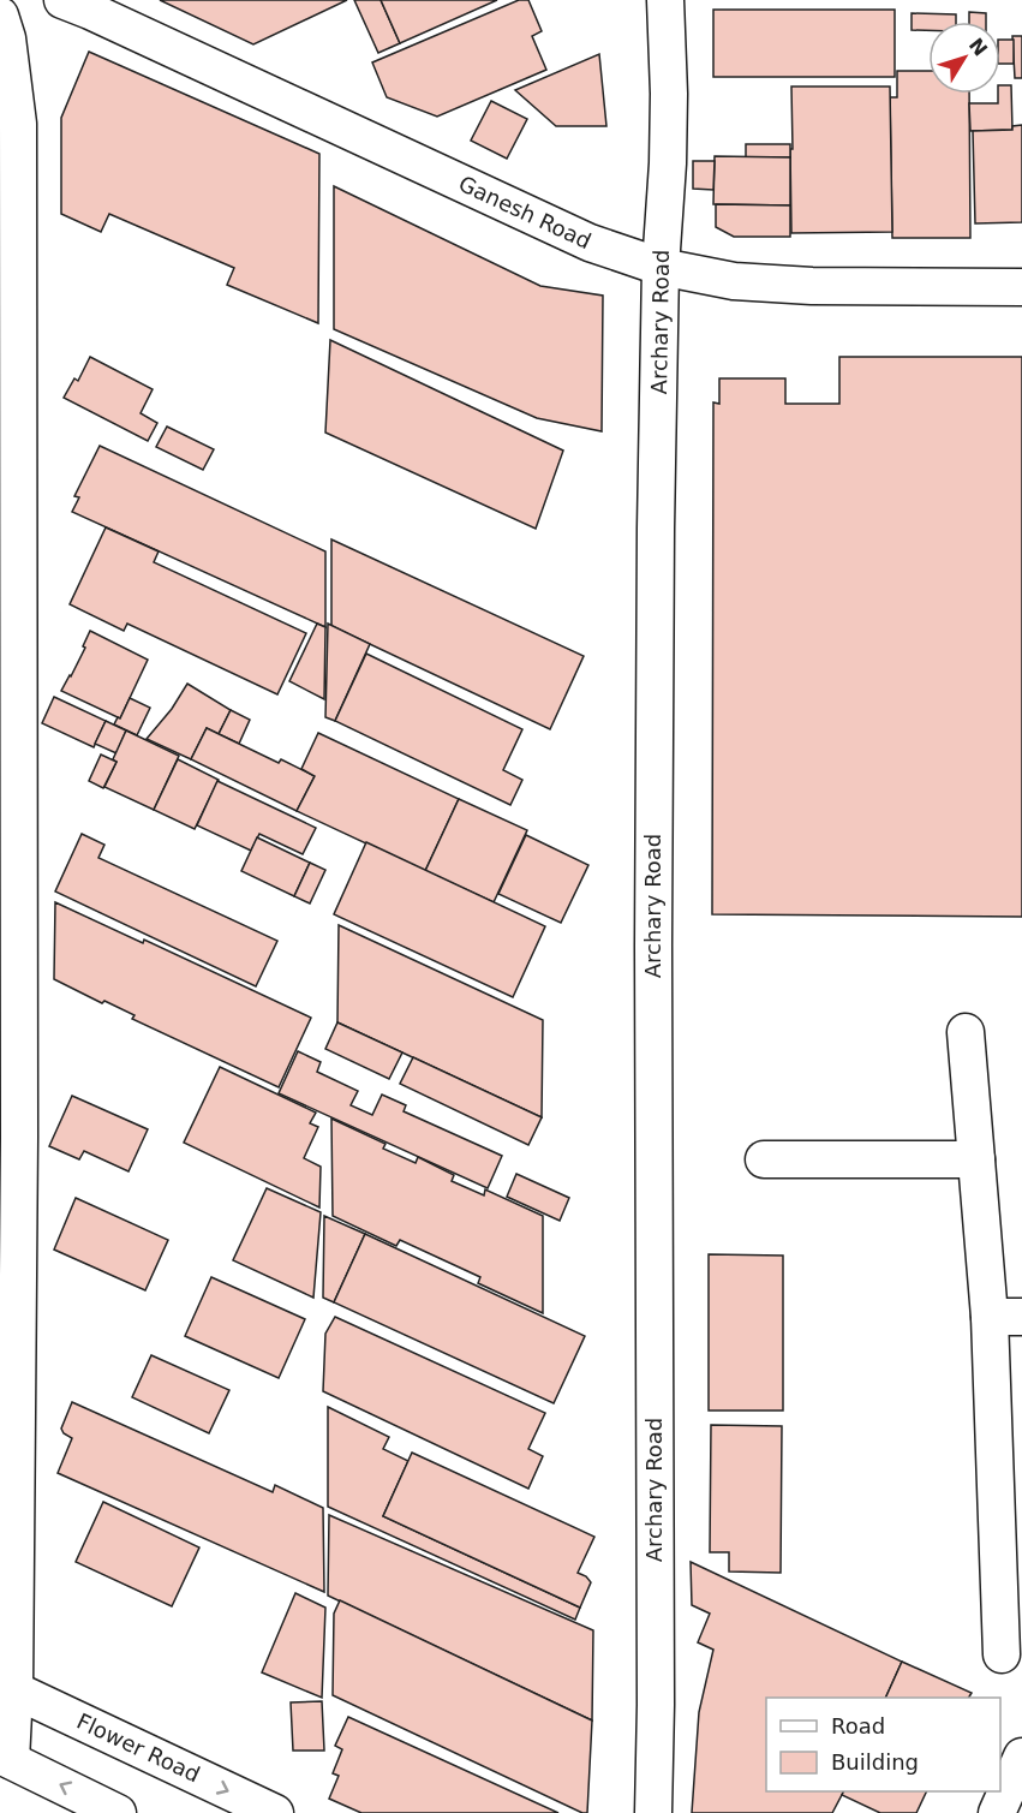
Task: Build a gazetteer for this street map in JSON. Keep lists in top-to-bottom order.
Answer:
{
  "streets": {
    "street": ["Ganesh Road", "Archary Road", "Flower Road"]
  },
  "crossings": [
    ["Ganesh Road", "Archary Road"]
  ],
  "legend": ["Road", "Building"],
  "north": "top right"
}
